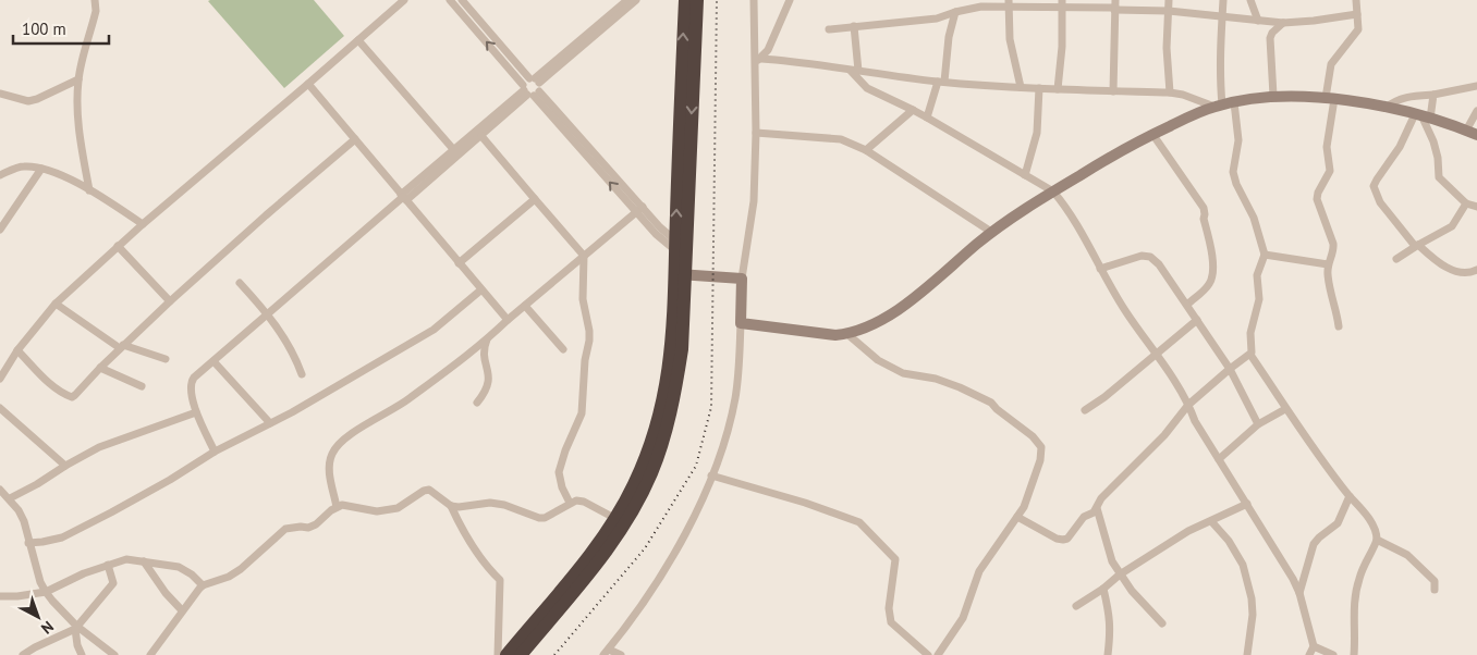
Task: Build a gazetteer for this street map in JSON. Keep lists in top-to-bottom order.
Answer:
{
  "scale_bar": "100 m",
  "north": "bottom right"
}
